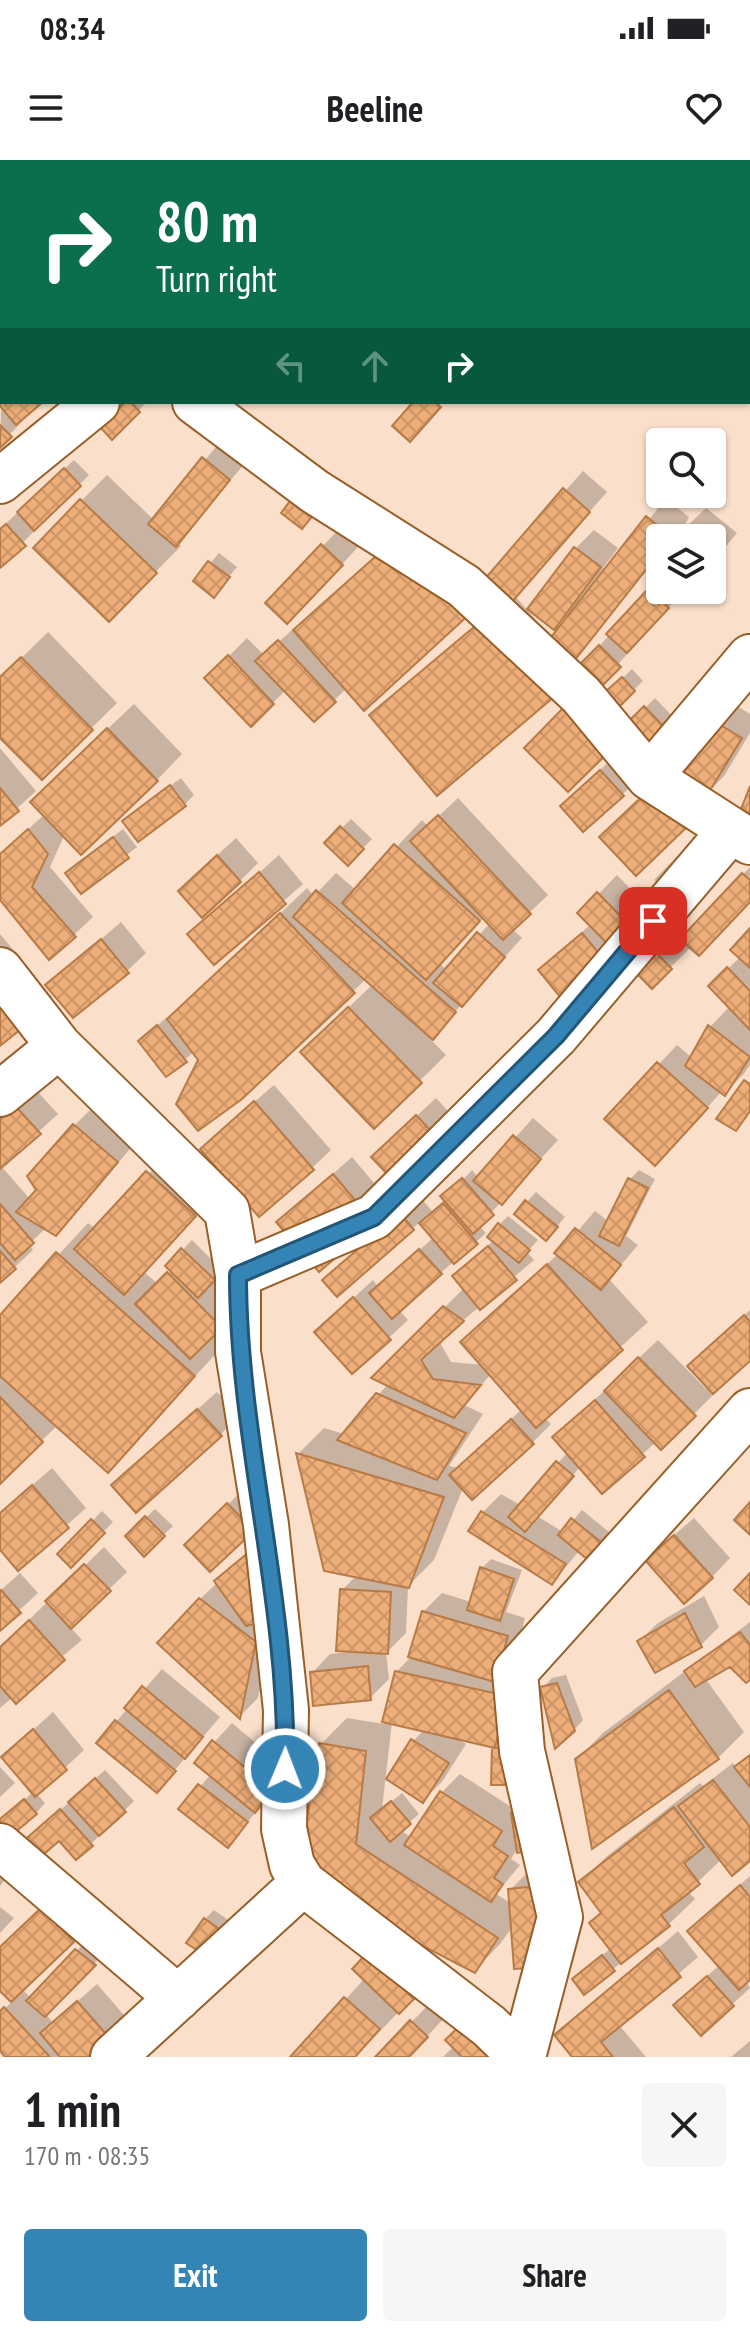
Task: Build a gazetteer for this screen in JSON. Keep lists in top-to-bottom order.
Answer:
{
  "page": {
    "status": "08:34",
    "header": "Beeline",
    "turn": ["80 m", "Turn right"],
    "heading": ["1 min", "170 m · 08:35"],
    "buttons": ["Exit", "Share"]
  }
}
